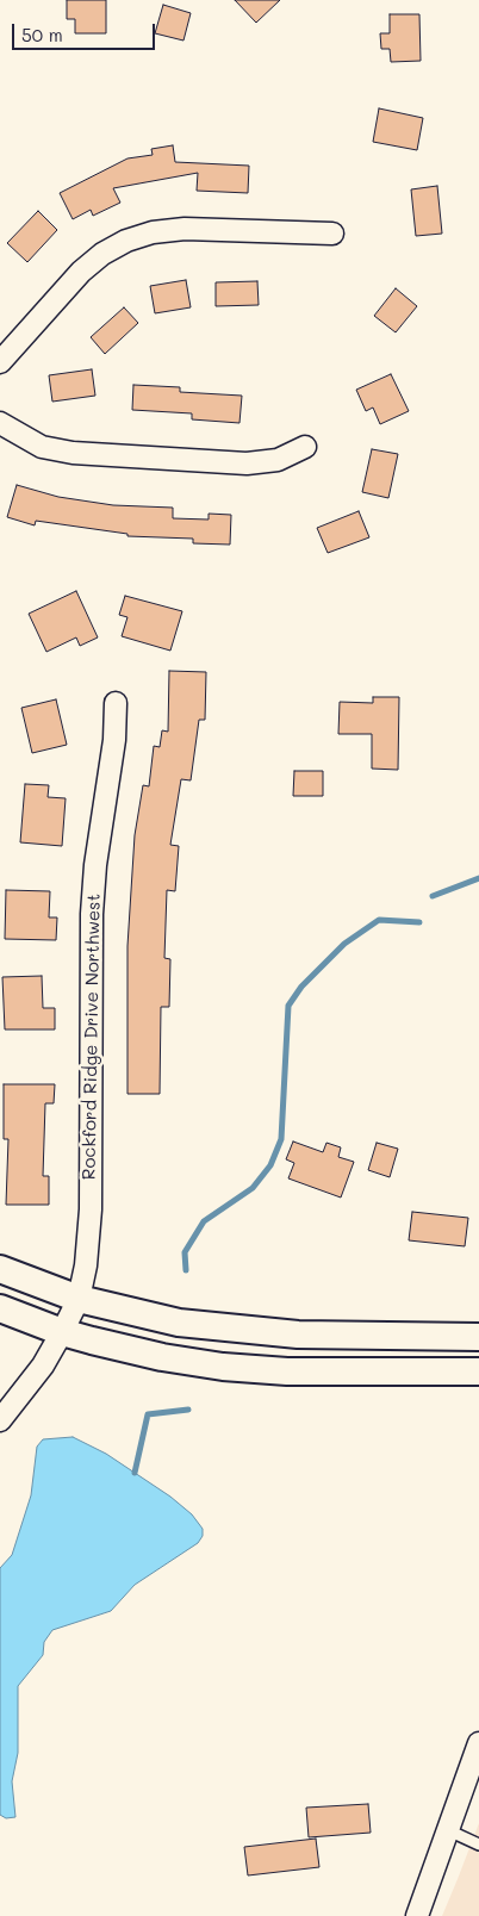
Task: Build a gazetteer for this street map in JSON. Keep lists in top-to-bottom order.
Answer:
{
  "streets": {
    "street": ["Rockford Ridge Drive Northwest"]
  },
  "scale_bar": "50 m"
}
